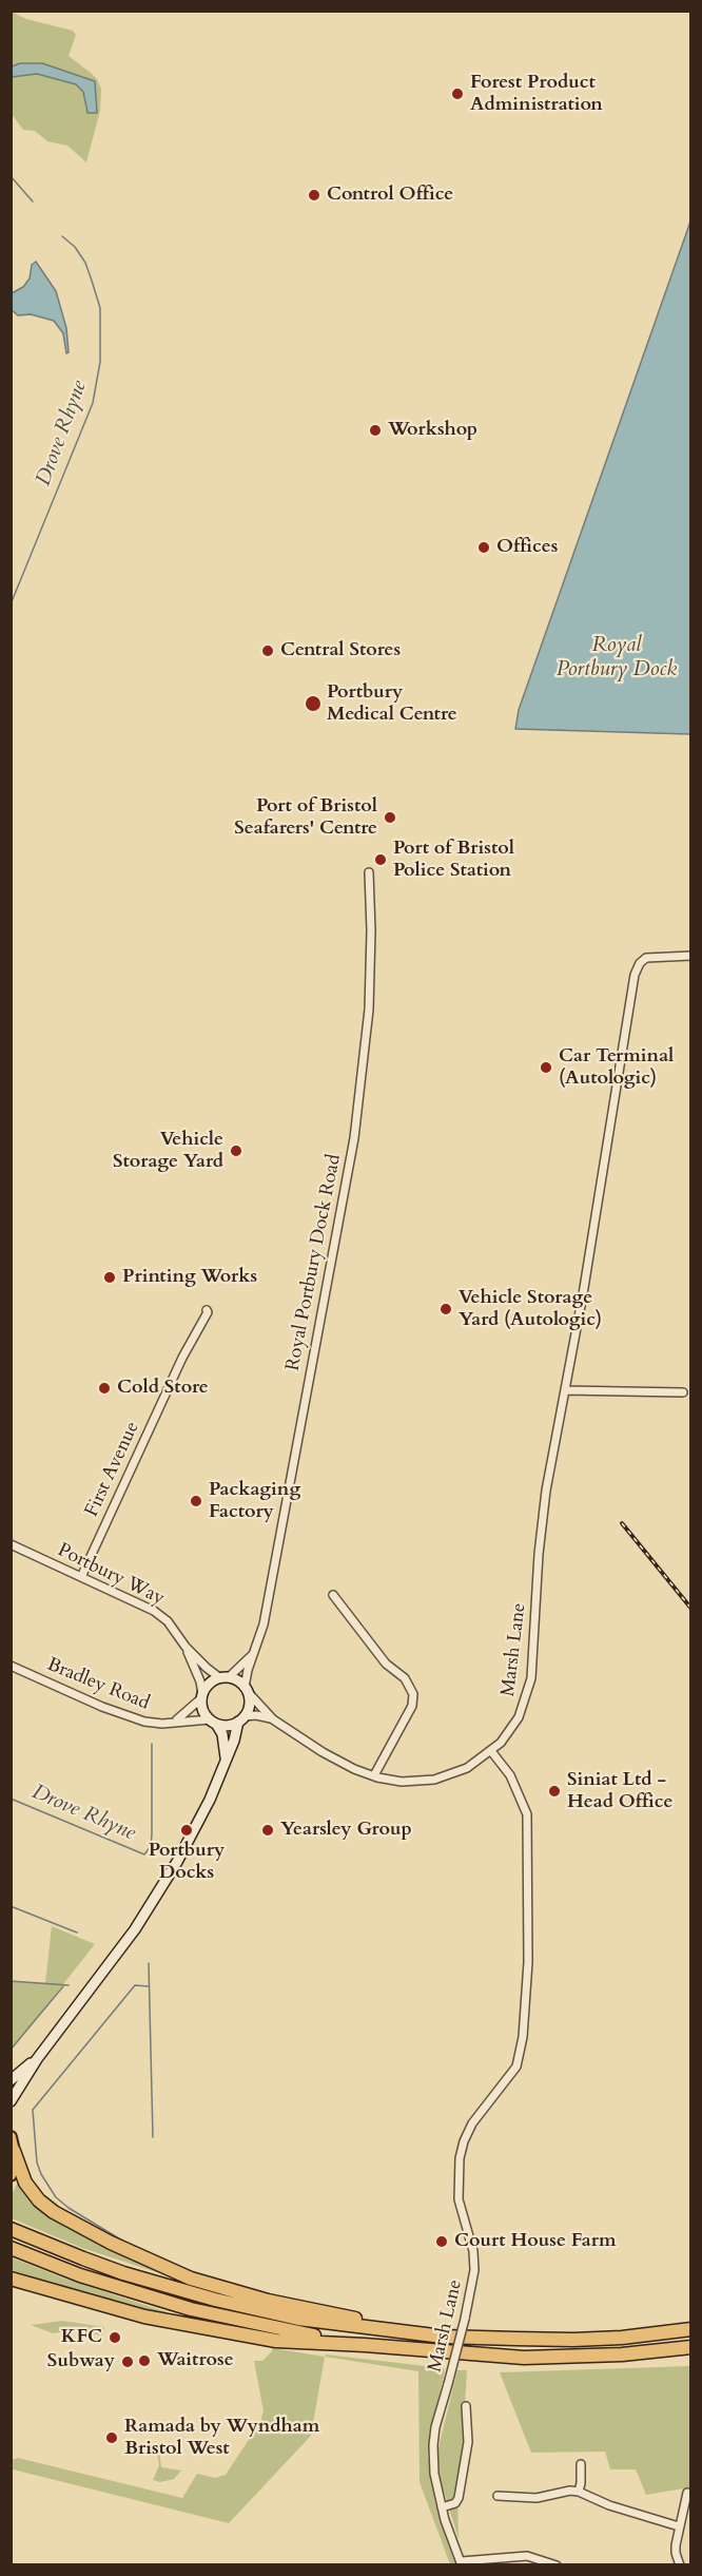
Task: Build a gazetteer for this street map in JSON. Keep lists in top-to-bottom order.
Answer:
{
  "streets": {
    "street": [
      "Royal Portbury Dock Road",
      "First Avenue",
      "Portbury Way",
      "Marsh Lane",
      "Bradley Road"
    ]
  },
  "crossings": [
    ["Royal Portbury Dock Road", "Portbury Way"],
    ["Royal Portbury Dock Road", "Bradley Road"],
    ["First Avenue", "Portbury Way"],
    ["Portbury Way", "Bradley Road"]
  ],
  "water": ["Drove Rhyne", "Royal Portbury Dock"],
  "places": [
    "Forest Product Administration",
    "Control Office",
    "Workshop",
    "Offices",
    "Central Stores",
    "Portbury Medical Centre",
    "Port of Bristol Seafarers' Centre",
    "Port of Bristol Police Station",
    "Car Terminal (Autologic)",
    "Vehicle Storage Yard",
    "Printing Works",
    "Vehicle Storage Yard (Autologic)",
    "Cold Store",
    "Packaging Factory",
    "Siniat Ltd - Head Office",
    "Portbury Docks",
    "Yearsley Group",
    "Court House Farm",
    "KFC",
    "Waitrose",
    "Subway",
    "Ramada by Wyndham Bristol West"
  ]
}
